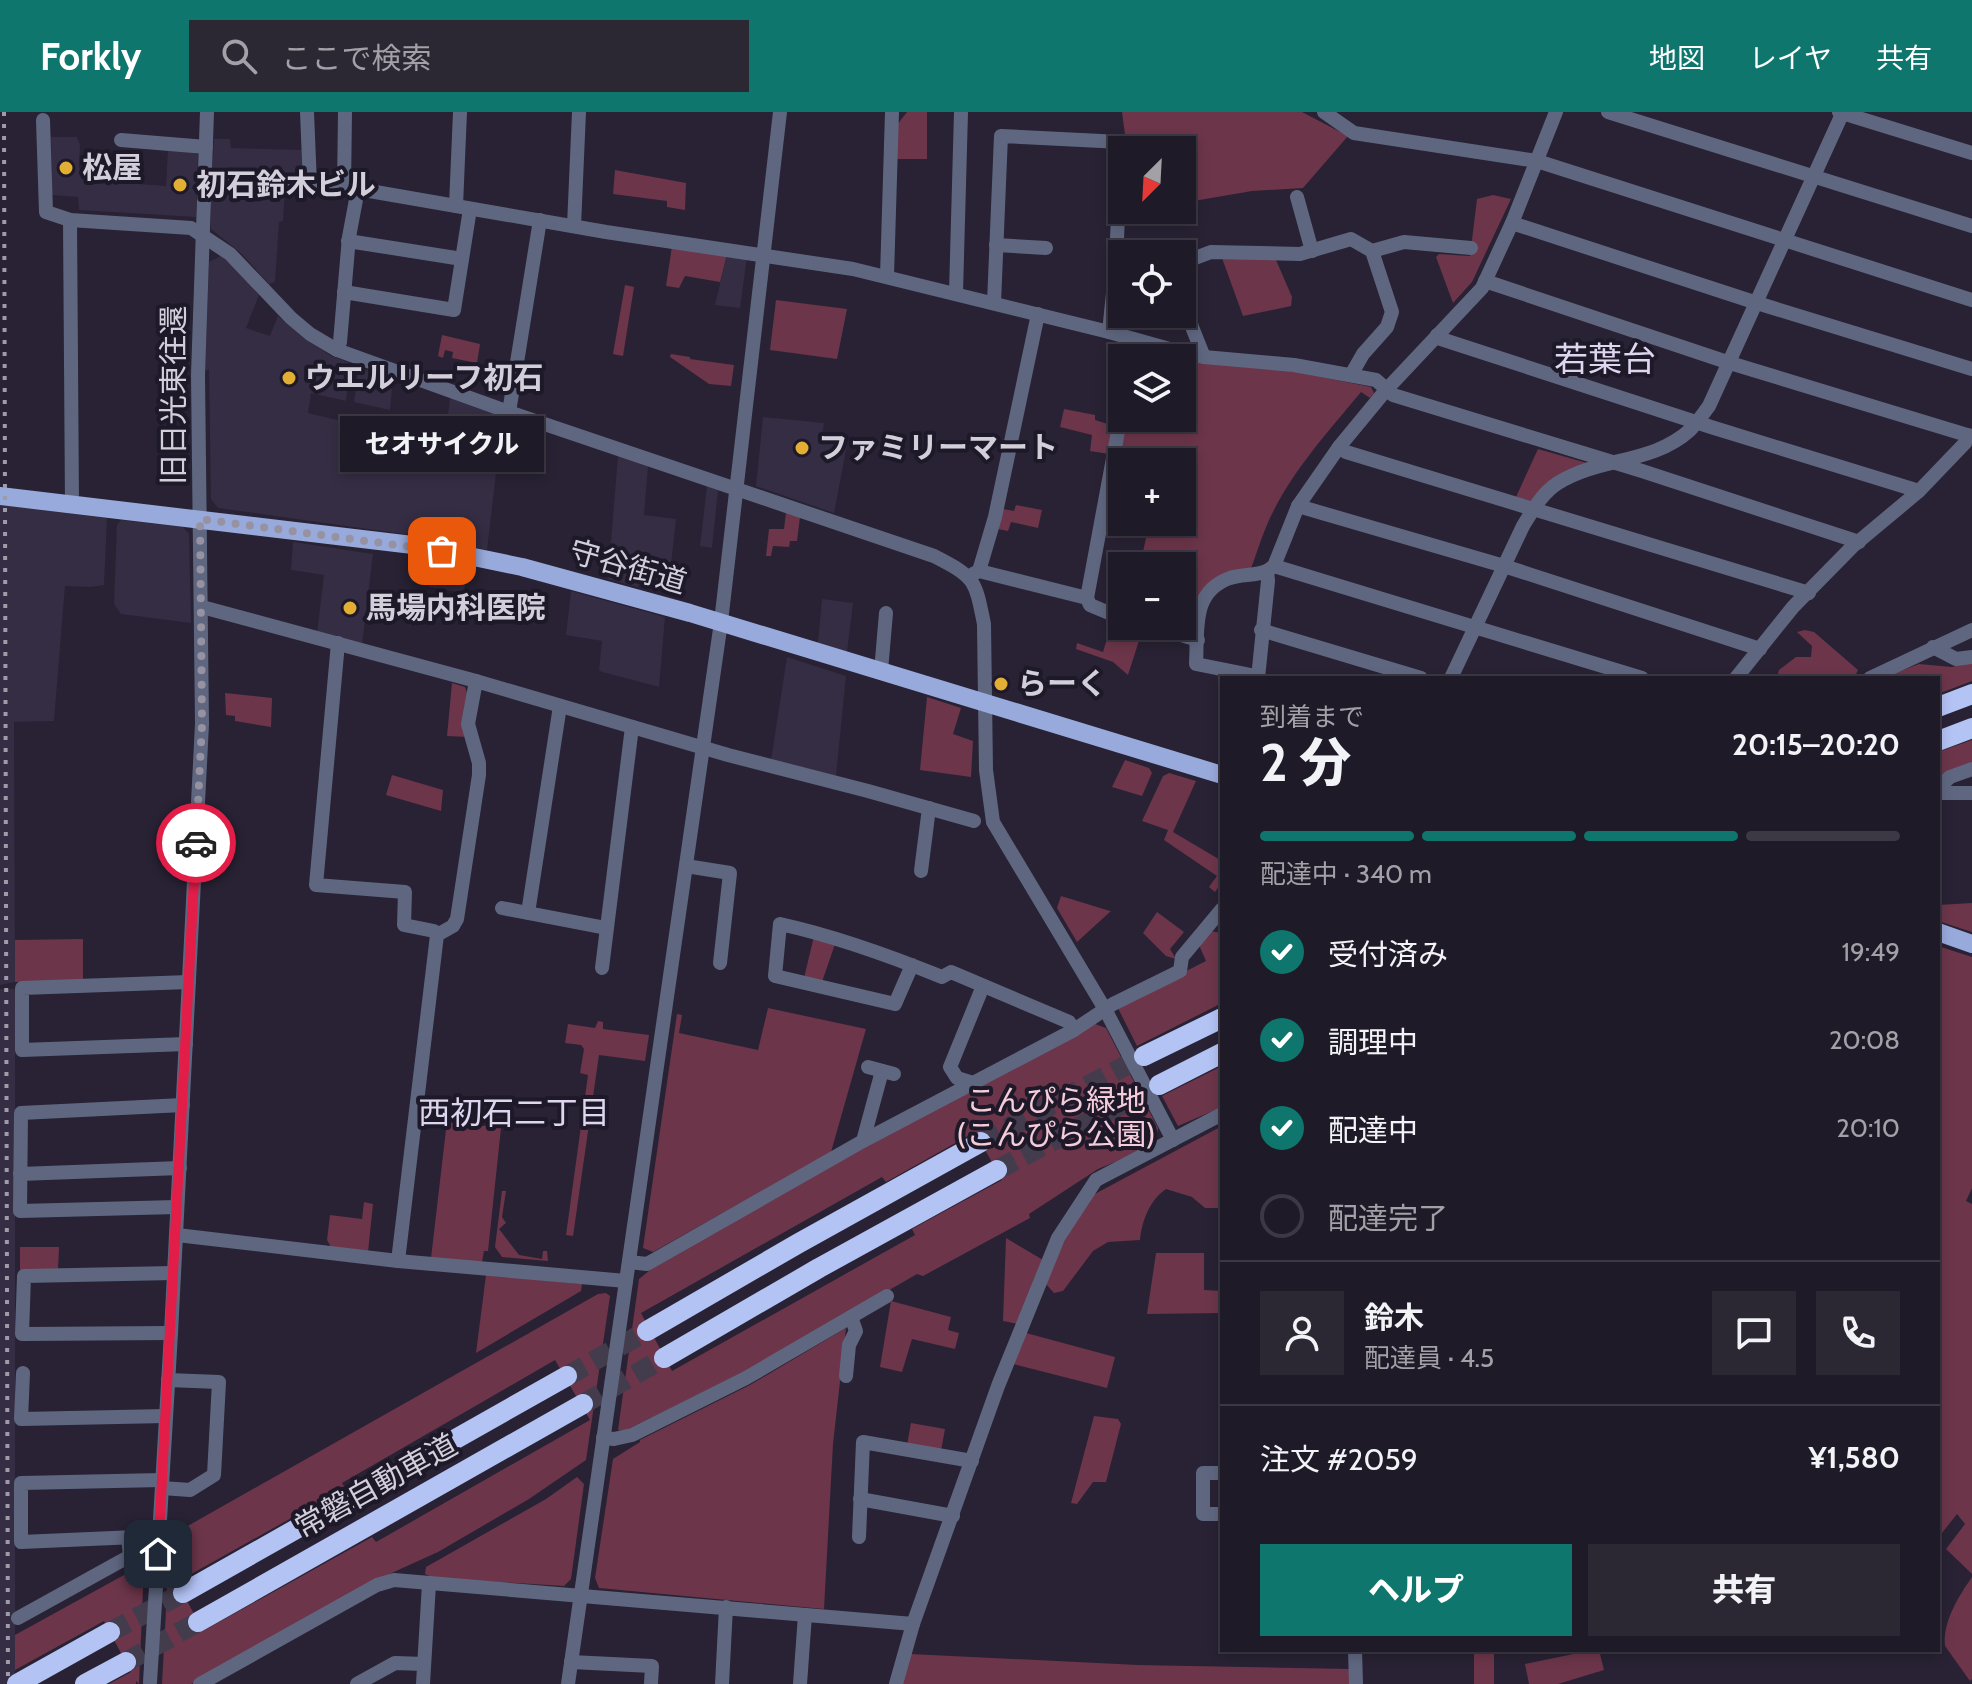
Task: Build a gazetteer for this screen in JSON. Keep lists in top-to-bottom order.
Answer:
{
  "streets": {
    "highway": ["常磐自動車道"],
    "main road": ["守谷街道"],
    "street": ["旧日光東往還"]
  },
  "crossings": [
    ["旧日光東往還", "守谷街道"]
  ],
  "districts": ["若葉台", "西初石二丁目"],
  "parks": ["こんぴら緑地 (こんぴら公園)"],
  "places": [
    "松屋",
    "初石鈴木ビル",
    "ウエルリーフ初石",
    "ファミリーマート",
    "セオサイクル",
    "馬場内科医院",
    "らーく"
  ],
  "north": "bottom left",
  "page": {
    "header": "Forkly",
    "search": "ここで検索",
    "nav": ["地図", "レイヤ", "共有"],
    "map_buttons": ["+", "−"],
    "bubble": "セオサイクル",
    "heading": ["2 分", "到着まで", "20:15–20:20"],
    "panel": [
      "鈴木",
      "配達員 · 4.5",
      "注文 #2059",
      "¥1,580"
    ],
    "bar": "配達中 · 340 m",
    "list": [
      ["受付済み", "19:49"],
      ["調理中", "20:08"],
      ["配達中", "20:10"],
      "配達完了"
    ],
    "buttons": ["ヘルプ", "共有"]
  }
}
